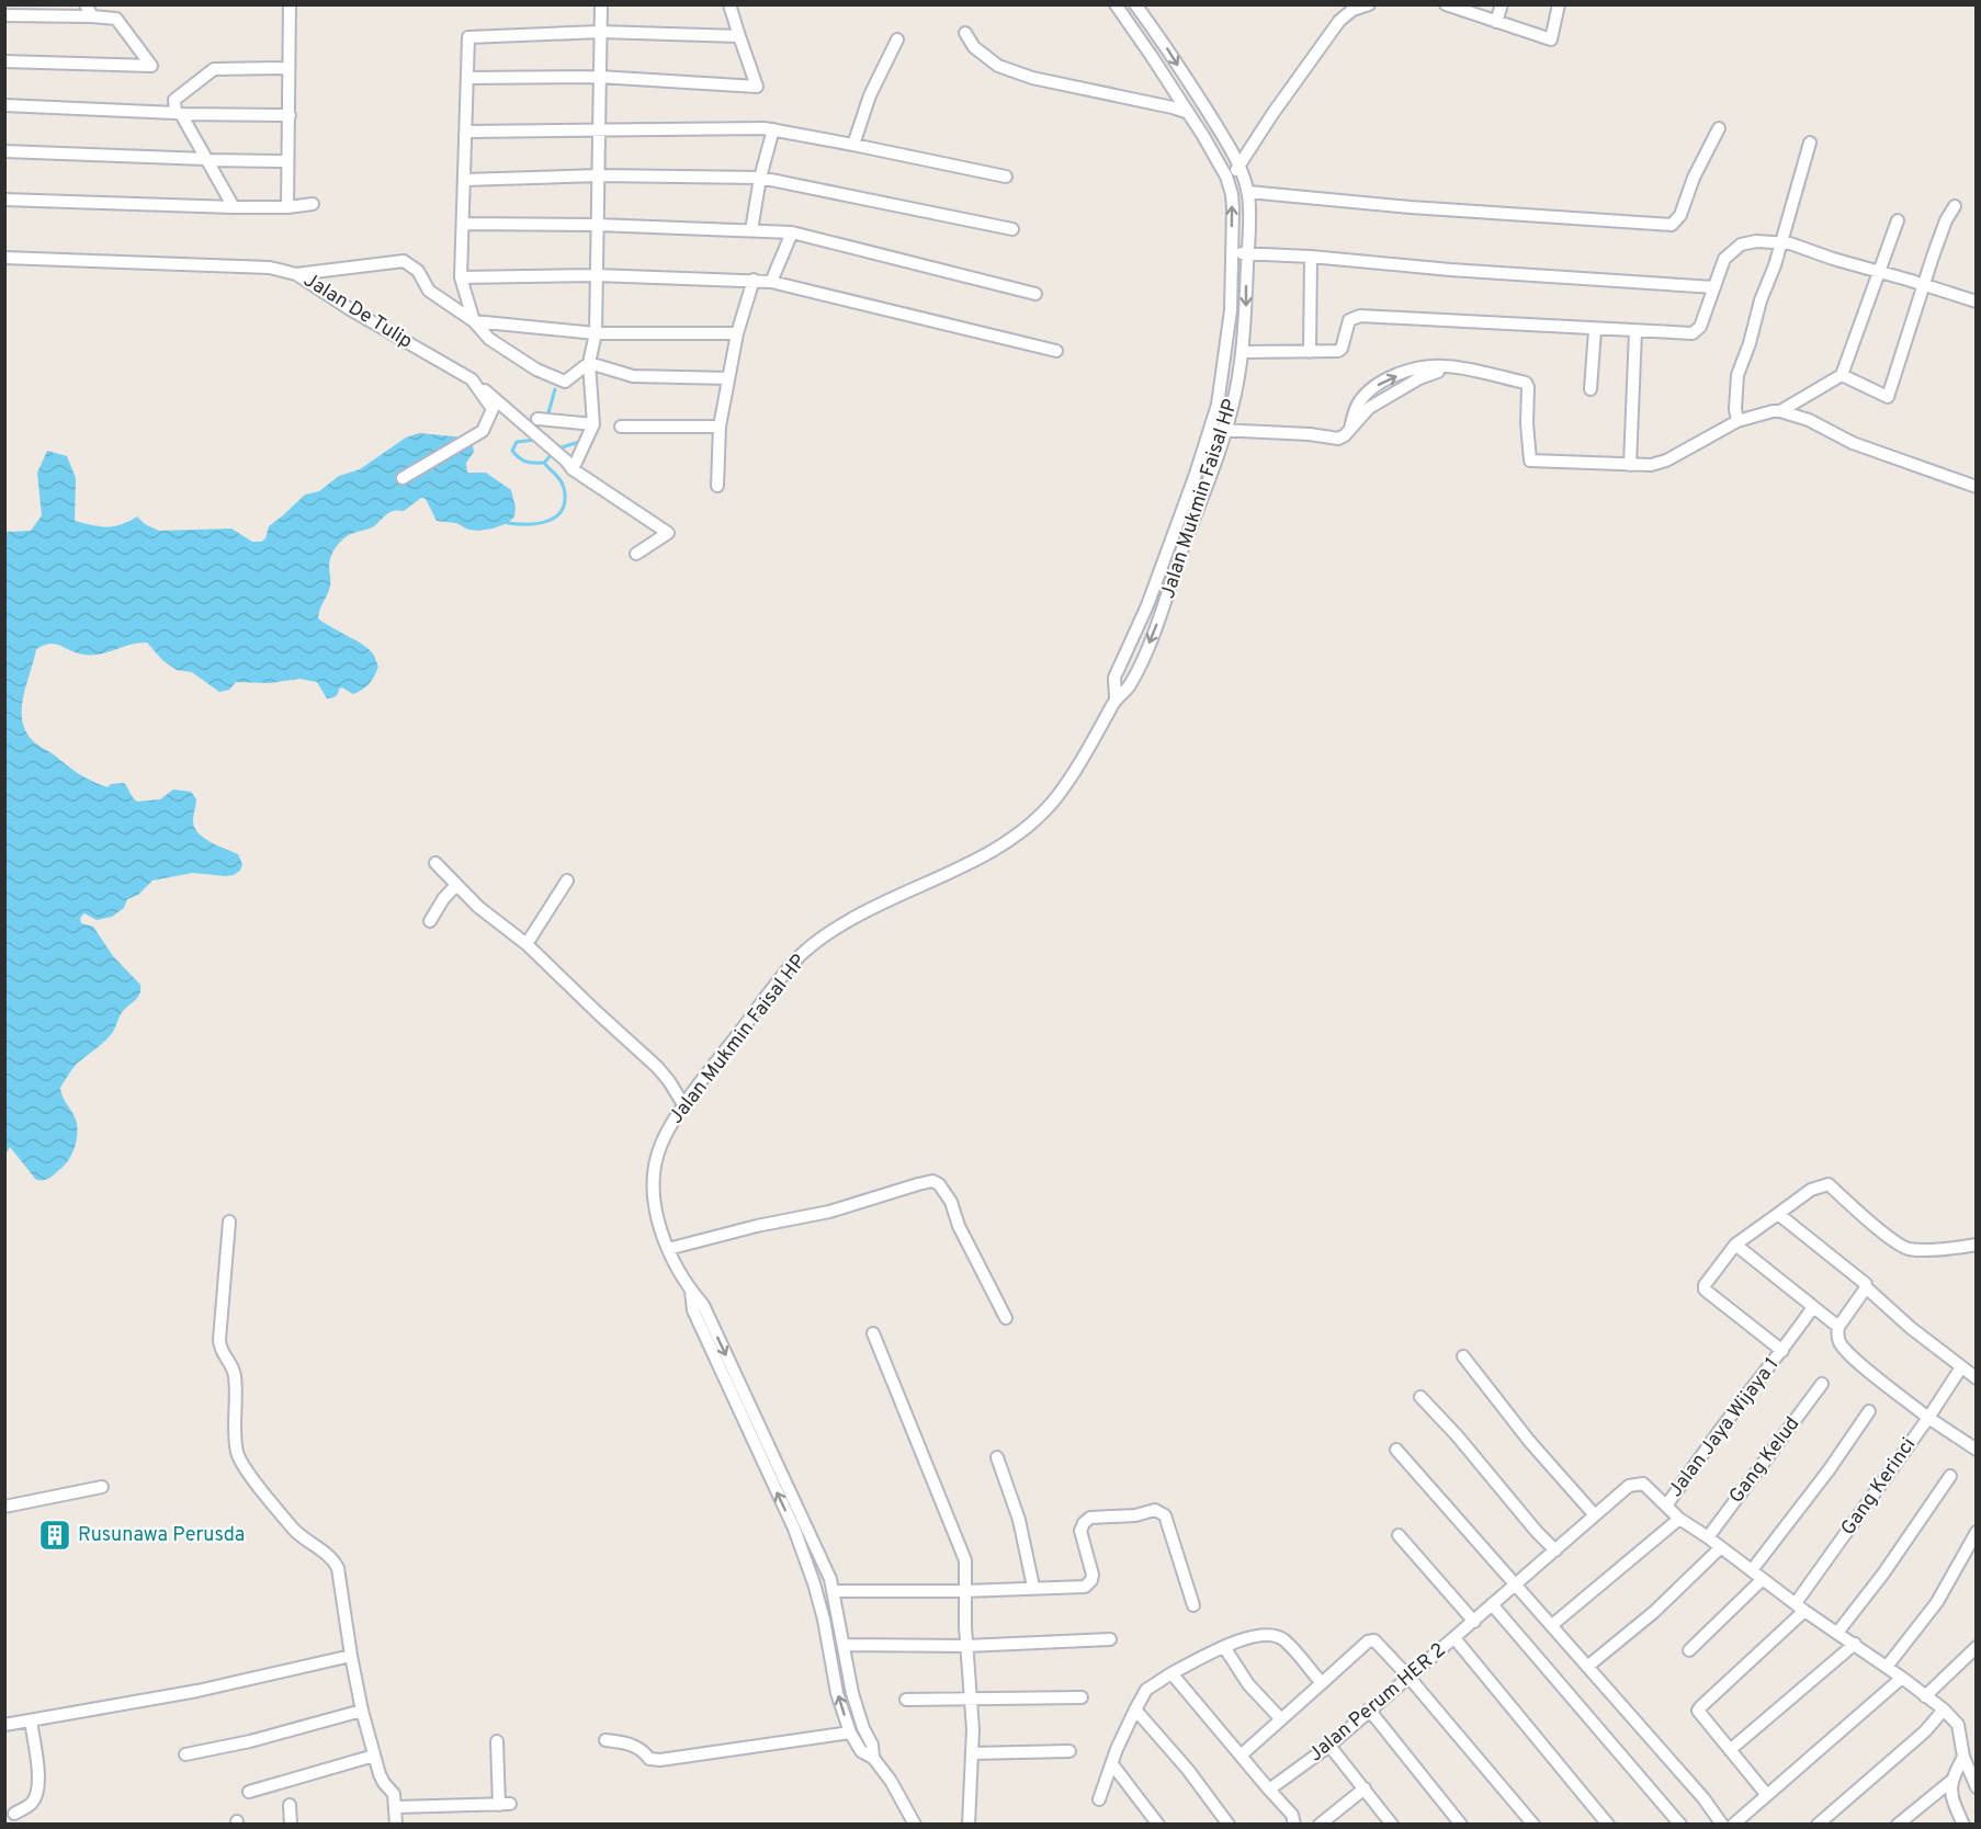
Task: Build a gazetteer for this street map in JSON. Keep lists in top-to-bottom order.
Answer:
{
  "streets": {
    "street": [
      "Jalan De Tulip",
      "Jalan Mukmin Faisal HP",
      "Jalan Jaya Wijaya 1",
      "Gang Kelud",
      "Gang Kerinci",
      "Jalan Perum HER 2"
    ]
  },
  "crossings": [
    ["Jalan Jaya Wijaya 1", "Jalan Perum HER 2"]
  ],
  "places": {
    "building": ["Rusunawa Perusda"]
  }
}
